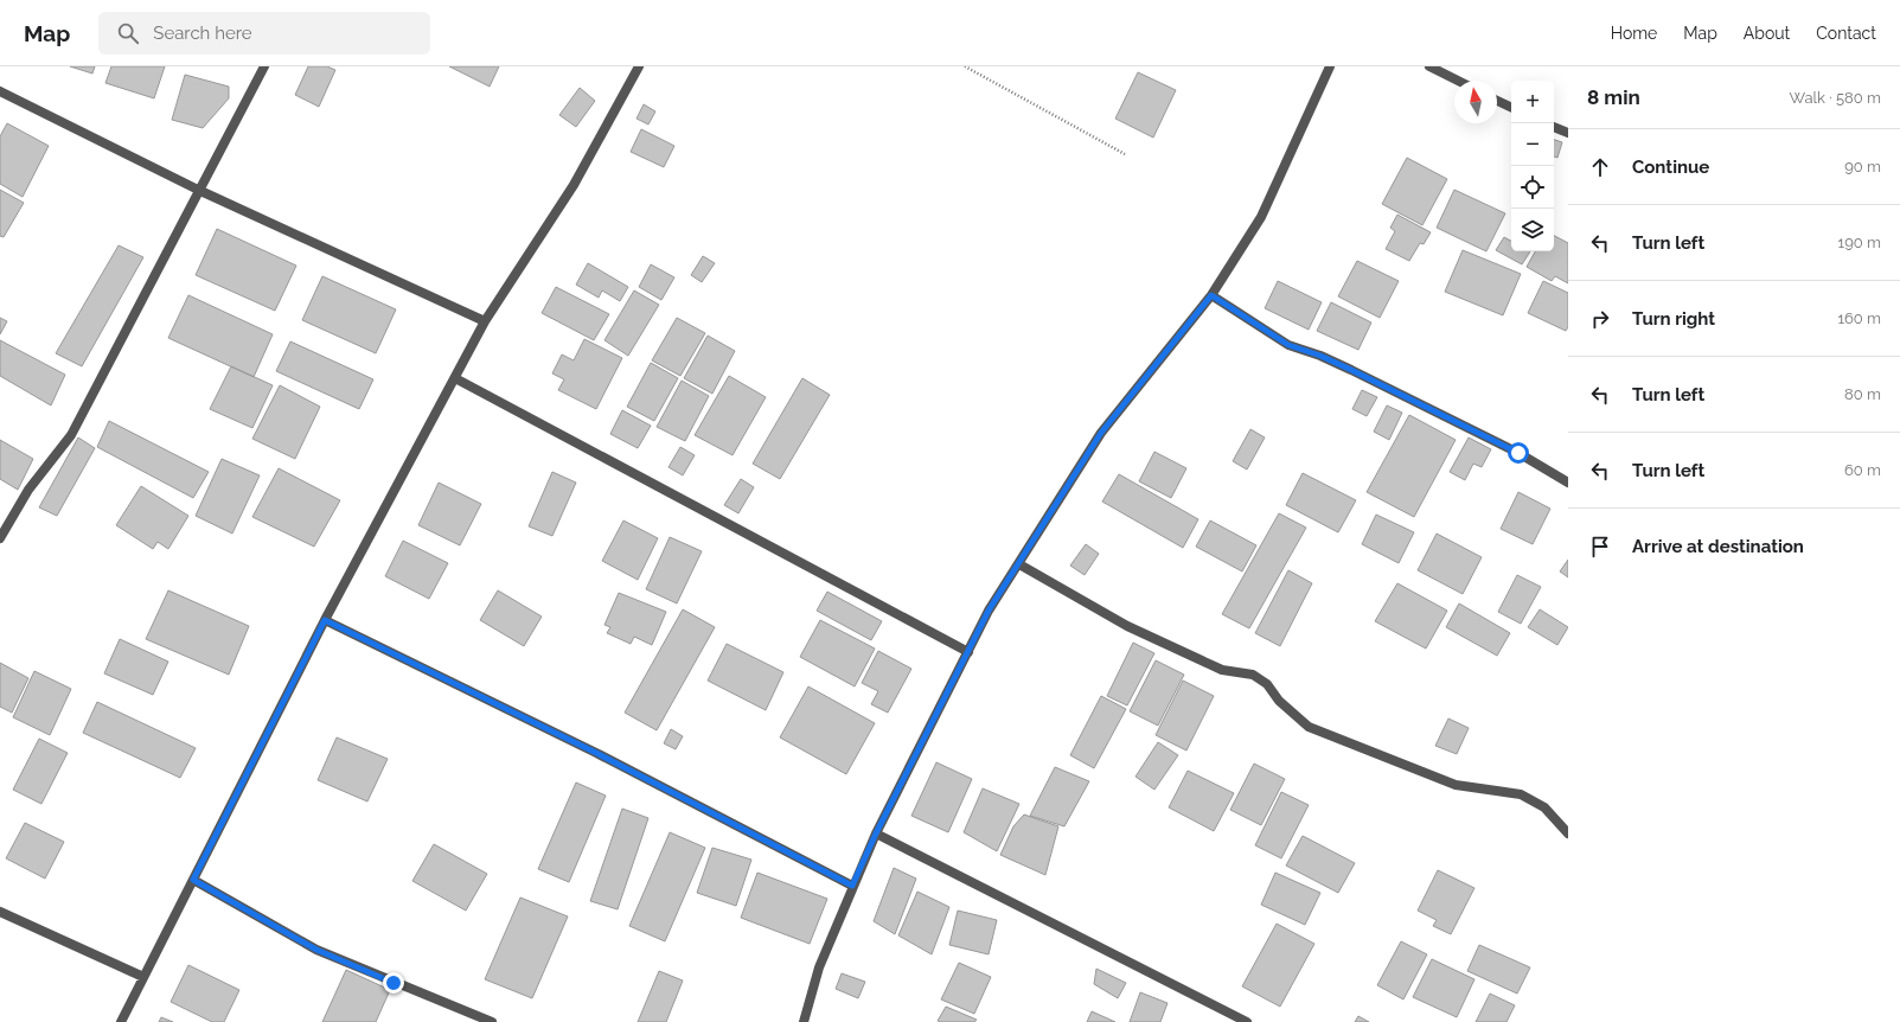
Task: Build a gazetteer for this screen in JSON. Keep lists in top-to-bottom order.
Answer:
{
  "north": "top",
  "page": {
    "header": "Map",
    "search": "Search here",
    "nav": [
      "Home",
      "Map",
      "About",
      "Contact"
    ],
    "heading": ["8 min", "Walk · 580 m"],
    "map_buttons": ["+", "−"],
    "list": [
      ["Continue", "90 m"],
      ["Turn left", "190 m"],
      ["Turn right", "160 m"],
      ["Turn left", "80 m"],
      ["Turn left", "60 m"],
      "Arrive at destination"
    ]
  }
}
